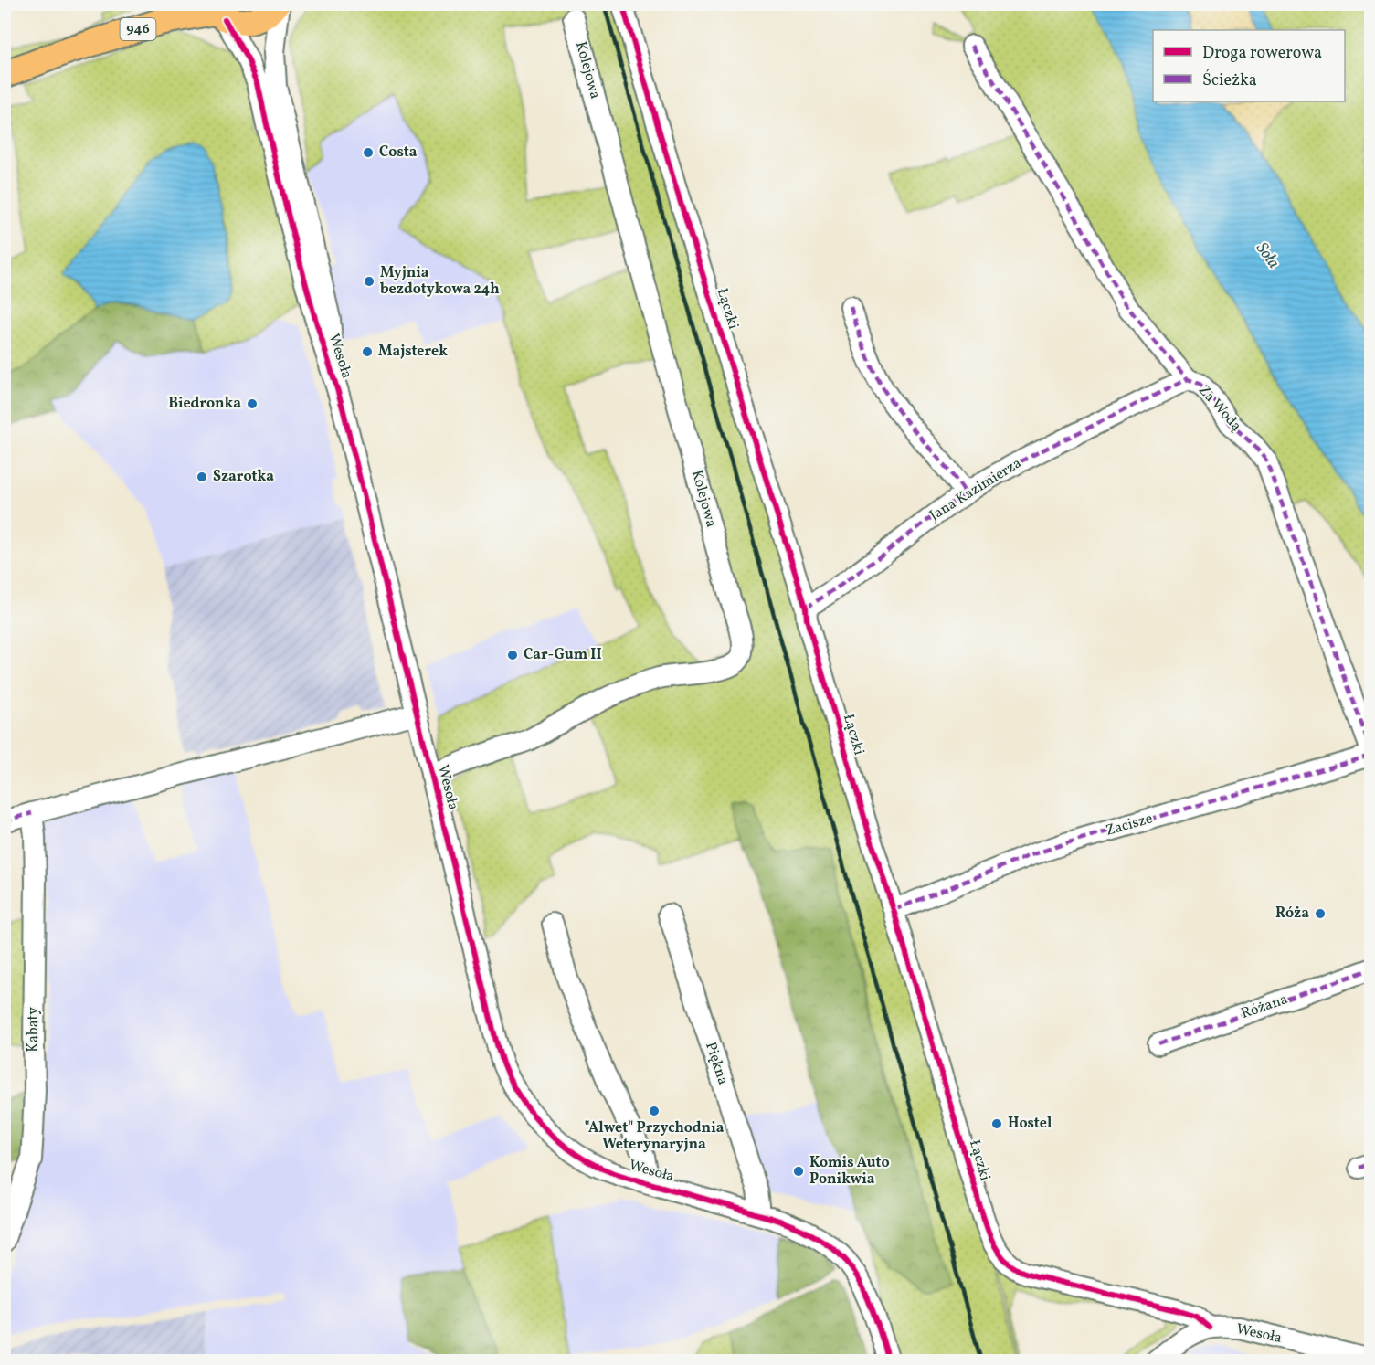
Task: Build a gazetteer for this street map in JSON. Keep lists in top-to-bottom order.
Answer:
{
  "streets": {
    "main road": ["946"],
    "street": [
      "Kolejowa",
      "Łączki",
      "Wesoła",
      "Za Wodą",
      "Jana Kazimierza",
      "Zacisze",
      "Różana",
      "Kabaty",
      "Piękna"
    ]
  },
  "crossings": [
    ["946", "Wesoła"],
    ["Kolejowa", "Wesoła"],
    ["Łączki", "Wesoła"],
    ["Łączki", "Jana Kazimierza"],
    ["Łączki", "Zacisze"],
    ["Wesoła", "Piękna"],
    ["Za Wodą", "Jana Kazimierza"]
  ],
  "water": ["Soła"],
  "places": [
    "Costa",
    "Myjnia bezdotykowa 24h",
    "Majsterek",
    "Biedronka",
    "Szarotka",
    "Car-Gum II",
    "Róża",
    "\"Alwet\" Przychodnia Weterynaryjna",
    "Hostel",
    "Komis Auto Ponikwia"
  ],
  "legend": ["Droga rowerowa", "Ścieżka"]
}
